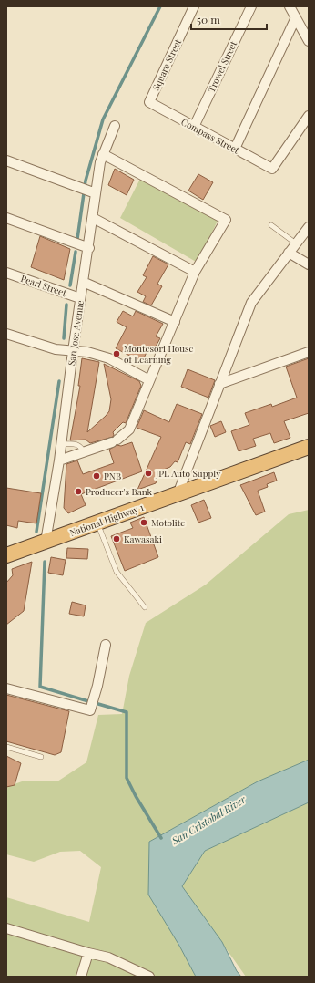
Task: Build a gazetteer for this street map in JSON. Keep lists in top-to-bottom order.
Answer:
{
  "streets": {
    "highway": ["National Highway 1"],
    "street": [
      "Square Street",
      "Trowel Street",
      "Compass Street",
      "Pearl Street",
      "San Jose Avenue"
    ]
  },
  "crossings": [
    ["Square Street", "Compass Street"],
    ["Trowel Street", "Compass Street"],
    ["Pearl Street", "San Jose Avenue"],
    ["San Jose Avenue", "National Highway 1"]
  ],
  "water": ["San Cristobal River"],
  "places": [
    "Montesori House of Learning",
    "JPL Auto Supply",
    "PNB",
    "Producer's Bank",
    "Motolite",
    "Kawasaki"
  ],
  "scale_bar": "50 m"
}
